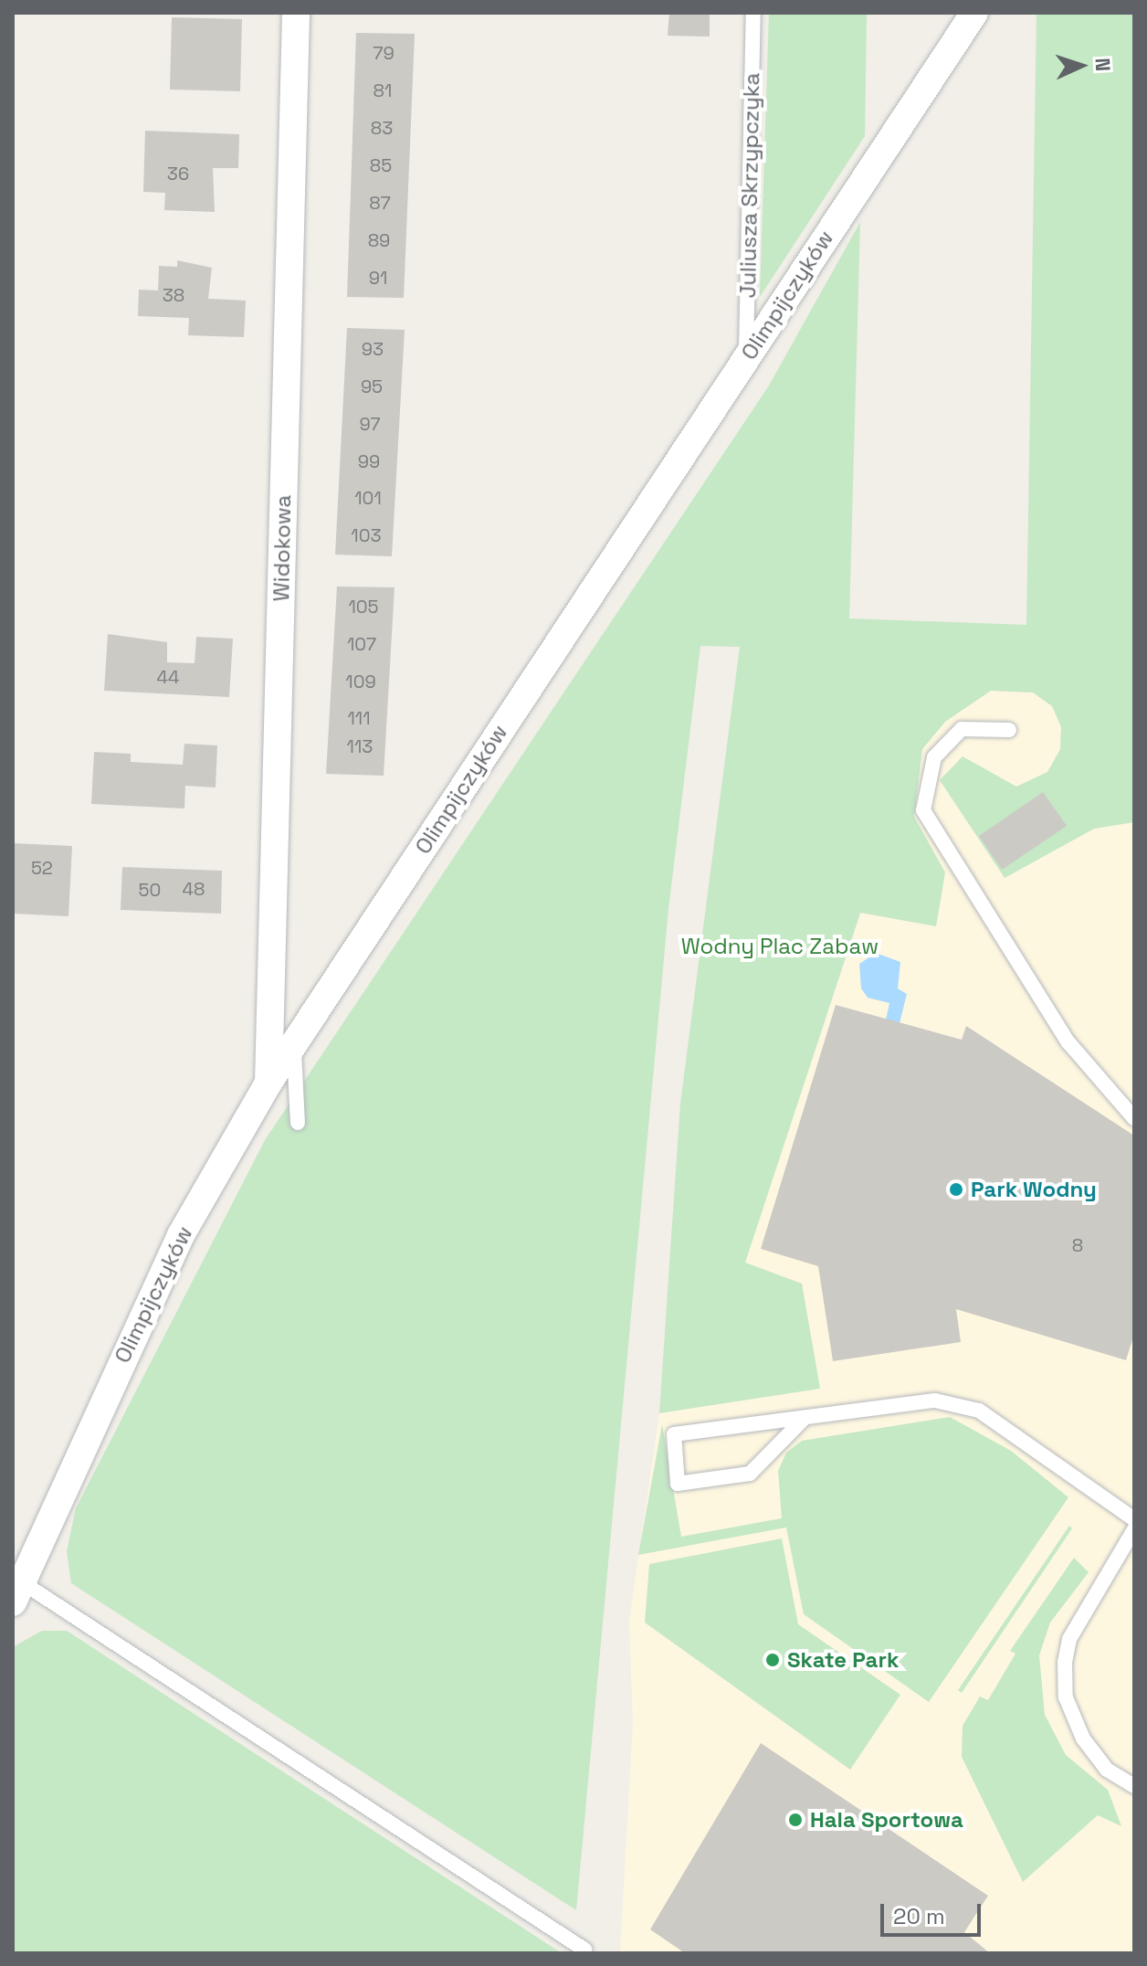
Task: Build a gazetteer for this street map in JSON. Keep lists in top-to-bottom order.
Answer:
{
  "streets": {
    "street": ["Olimpijczyków", "Widokowa"],
    "lane": ["Juliusza Skrzypczyka"]
  },
  "crossings": [
    ["Juliusza Skrzypczyka", "Olimpijczyków"],
    ["Olimpijczyków", "Widokowa"]
  ],
  "parks": ["Wodny Plac Zabaw"],
  "places": ["Park Wodny", "Skate Park", "Hala Sportowa"],
  "house_numbers": [
    "79",
    "81",
    "83",
    "85",
    "36",
    "87",
    "89",
    "91",
    "38",
    "93",
    "95",
    "97",
    "99",
    "101",
    "103",
    "105",
    "107",
    "44",
    "109",
    "111",
    "113",
    "52",
    "48",
    "50",
    "8"
  ],
  "scale_bar": "20 m",
  "north": "right"
}
